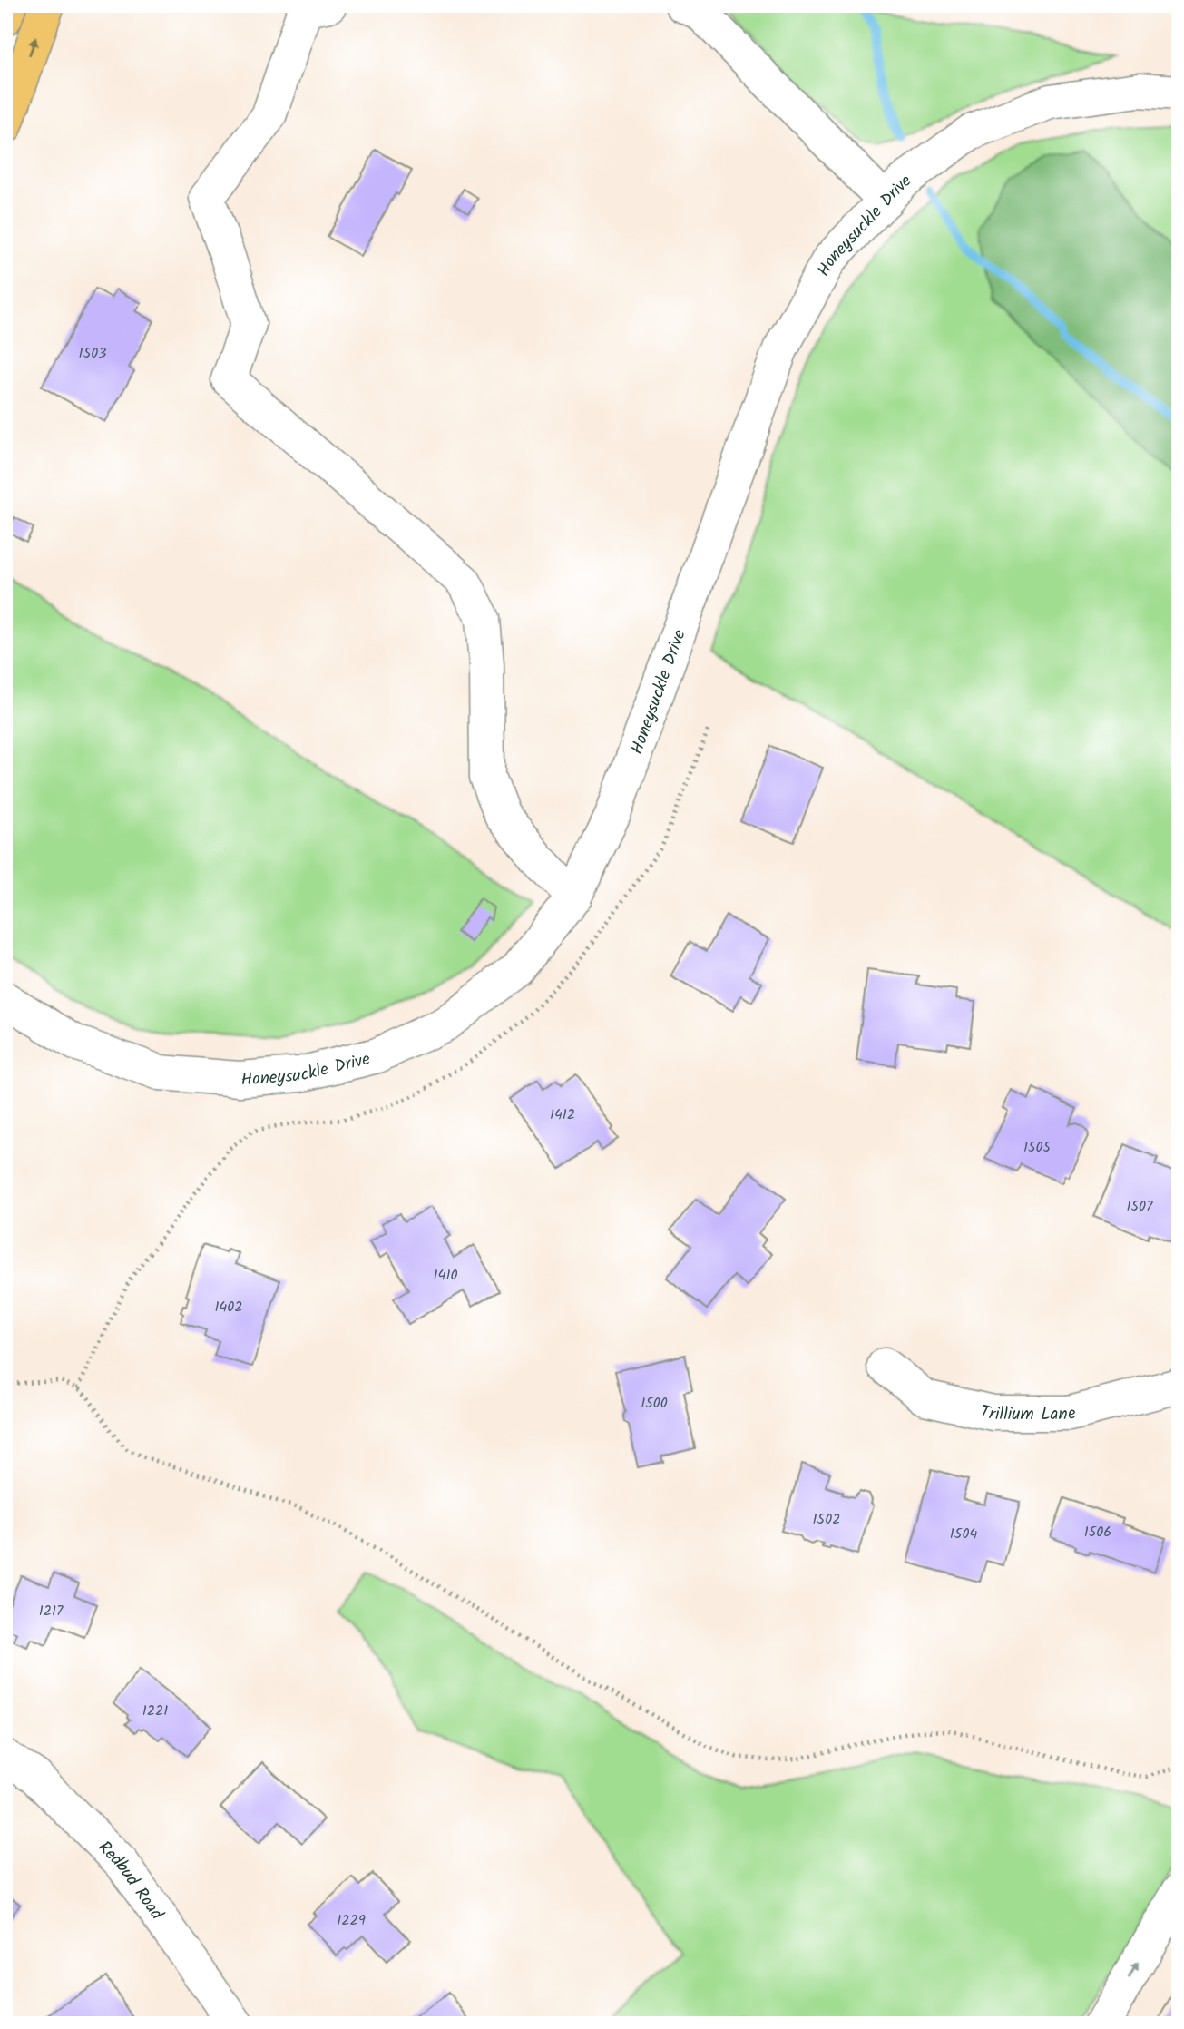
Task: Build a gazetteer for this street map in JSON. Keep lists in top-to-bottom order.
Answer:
{
  "streets": {
    "street": ["Honeysuckle Drive", "Trillium Lane", "Redbud Road"]
  },
  "house_numbers": [
    "1503",
    "1412",
    "1505",
    "1507",
    "1410",
    "1402",
    "1500",
    "1502",
    "1506",
    "1504",
    "1217",
    "1221",
    "1229"
  ]
}
